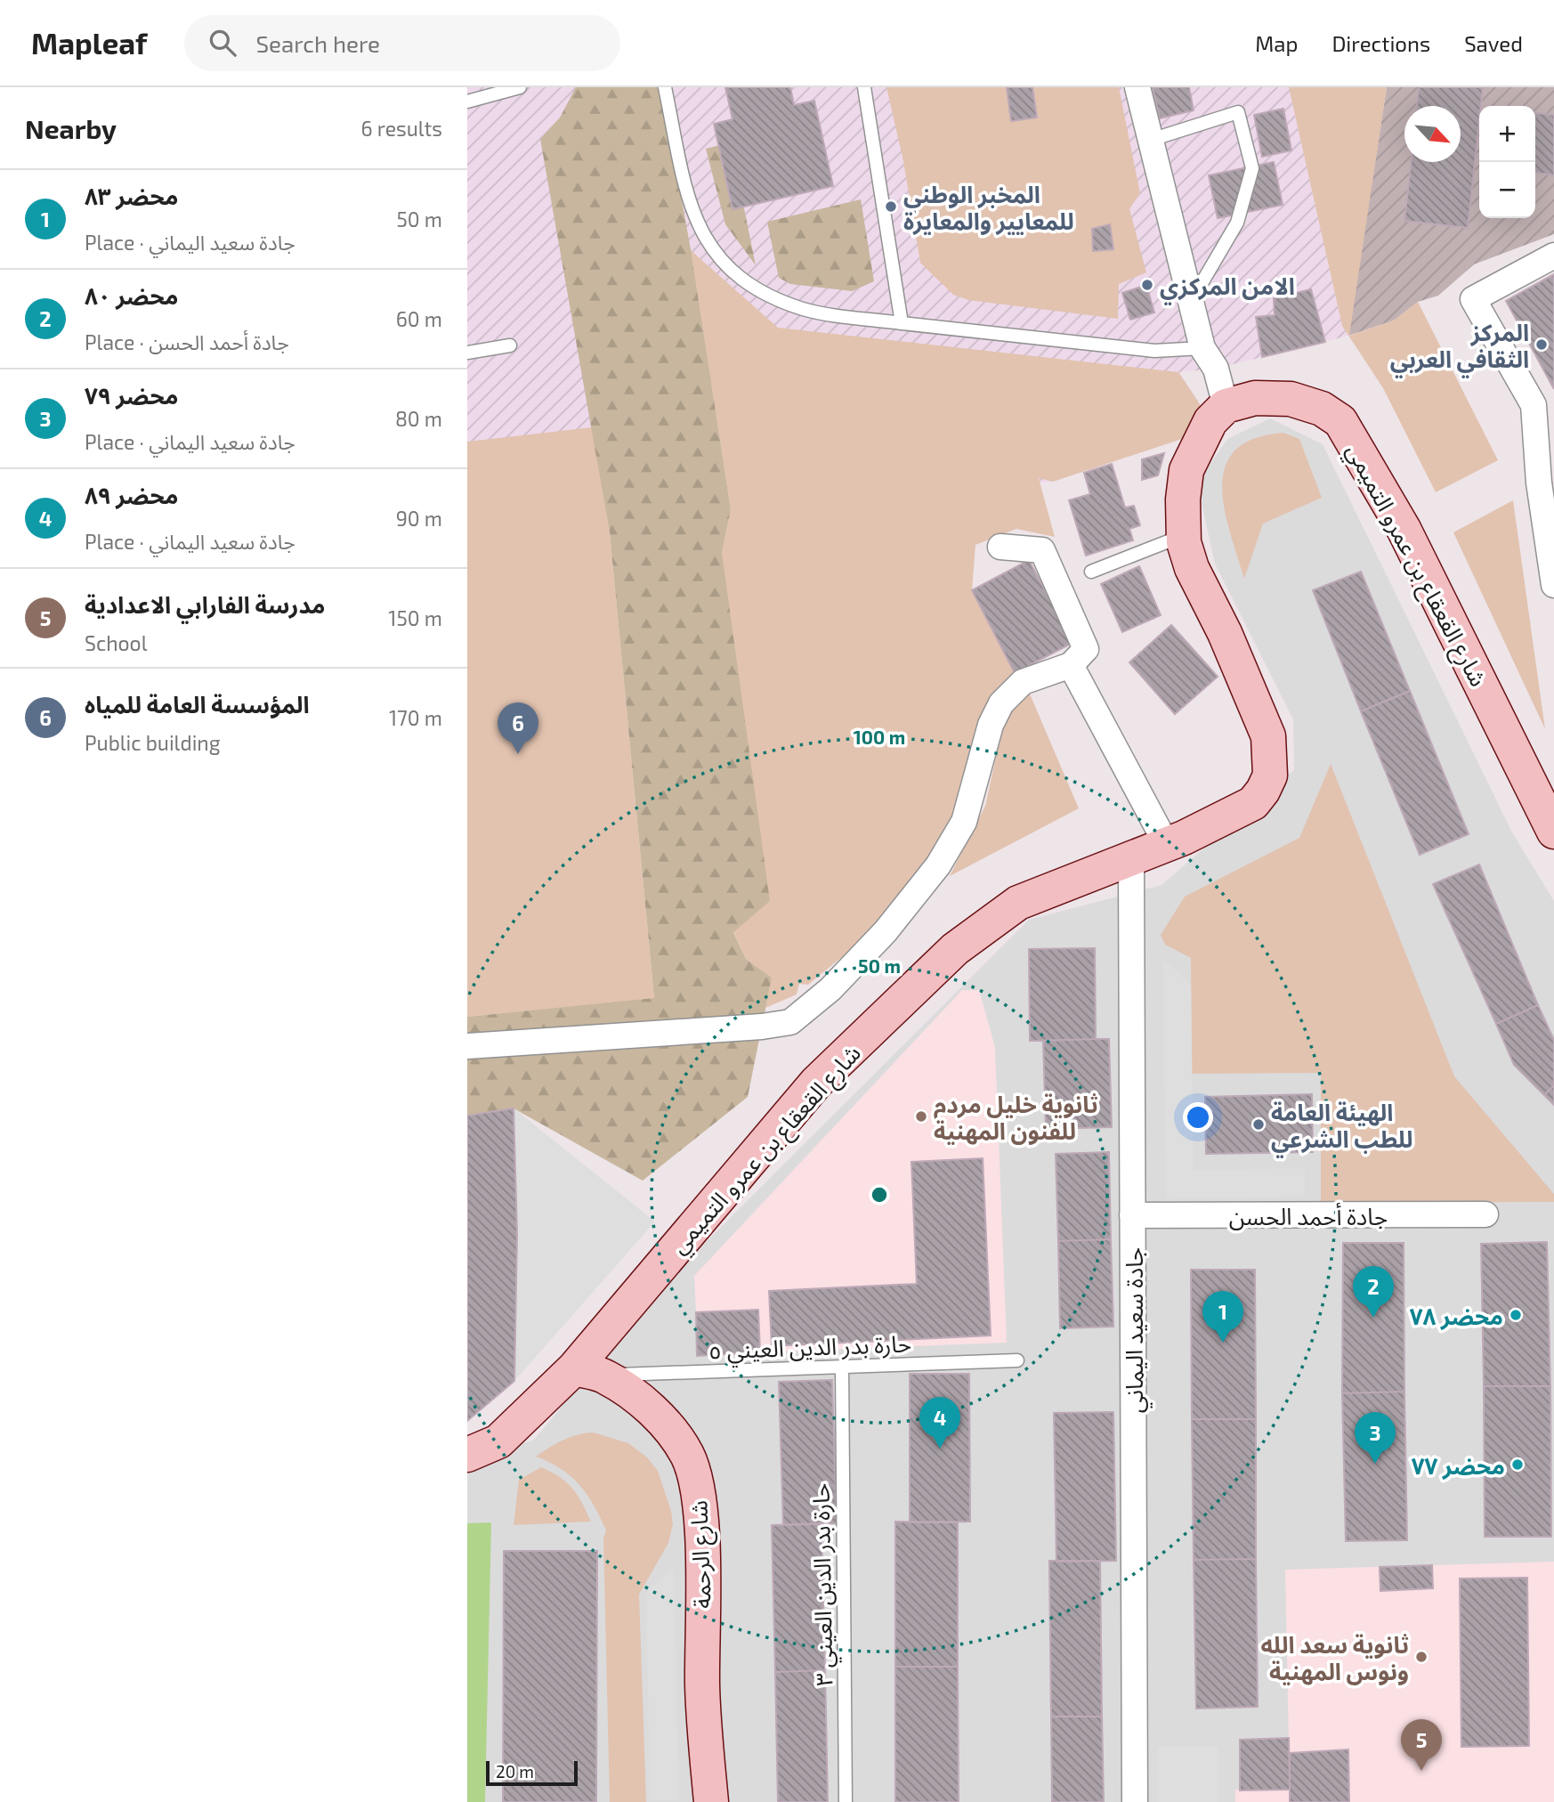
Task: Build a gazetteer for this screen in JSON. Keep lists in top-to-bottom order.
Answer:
{
  "streets": {
    "main road": ["شارع القعقاع بن عمرو التميمي", "شارع الرحمة"],
    "street": ["جادة أحمد الحسن", "جادة سعيد اليماني"],
    "lane": ["حارة بدر الدين العيني ٥", "حارة بدر الدين العيني ٣"]
  },
  "crossings": [
    ["شارع القعقاع بن عمرو التميمي", "جادة سعيد اليماني"],
    ["شارع القعقاع بن عمرو التميمي", "حارة بدر الدين العيني ٥"],
    ["شارع القعقاع بن عمرو التميمي", "شارع الرحمة"],
    ["جادة أحمد الحسن", "جادة سعيد اليماني"],
    ["حارة بدر الدين العيني ٥", "شارع الرحمة"],
    ["حارة بدر الدين العيني ٥", "حارة بدر الدين العيني ٣"]
  ],
  "places": [
    "المخبر الوطني للمعايير والمعايرة",
    "الامن المركزي",
    "المركز الثقافي العربي",
    "ثانوية خليل مردم للفنون المهنية",
    "الهيئة العامة للطب الشرعي",
    "محضر ٧٨",
    "محضر ٧٧",
    "ثانوية سعد الله ونوس المهنية"
  ],
  "scale_bar": "20 m",
  "north": "bottom right",
  "page": {
    "header": "Mapleaf",
    "search": "Search here",
    "nav": ["Map", "Directions", "Saved"],
    "heading": ["Nearby", "6 results"],
    "map_buttons": ["+", "−"],
    "list": [
      {
        "mark": "1",
        "name": "محضر ٨٣",
        "note": "Place · جادة سعيد اليماني",
        "value": "50 m"
      },
      {
        "mark": "2",
        "name": "محضر ٨٠",
        "note": "Place · جادة أحمد الحسن",
        "value": "60 m"
      },
      {
        "mark": "3",
        "name": "محضر ٧٩",
        "note": "Place · جادة سعيد اليماني",
        "value": "80 m"
      },
      {
        "mark": "4",
        "name": "محضر ٨٩",
        "note": "Place · جادة سعيد اليماني",
        "value": "90 m"
      },
      {
        "mark": "5",
        "name": "مدرسة الفارابي الاعدادية",
        "note": "School",
        "value": "150 m"
      },
      {
        "mark": "6",
        "name": "المؤسسة العامة للمياه",
        "note": "Public building",
        "value": "170 m"
      }
    ],
    "pins": [
      "6",
      "2",
      "1",
      "4",
      "3",
      "5"
    ],
    "scale": "20 m"
  },
  "rings": ["100 m", "50 m"]
}
